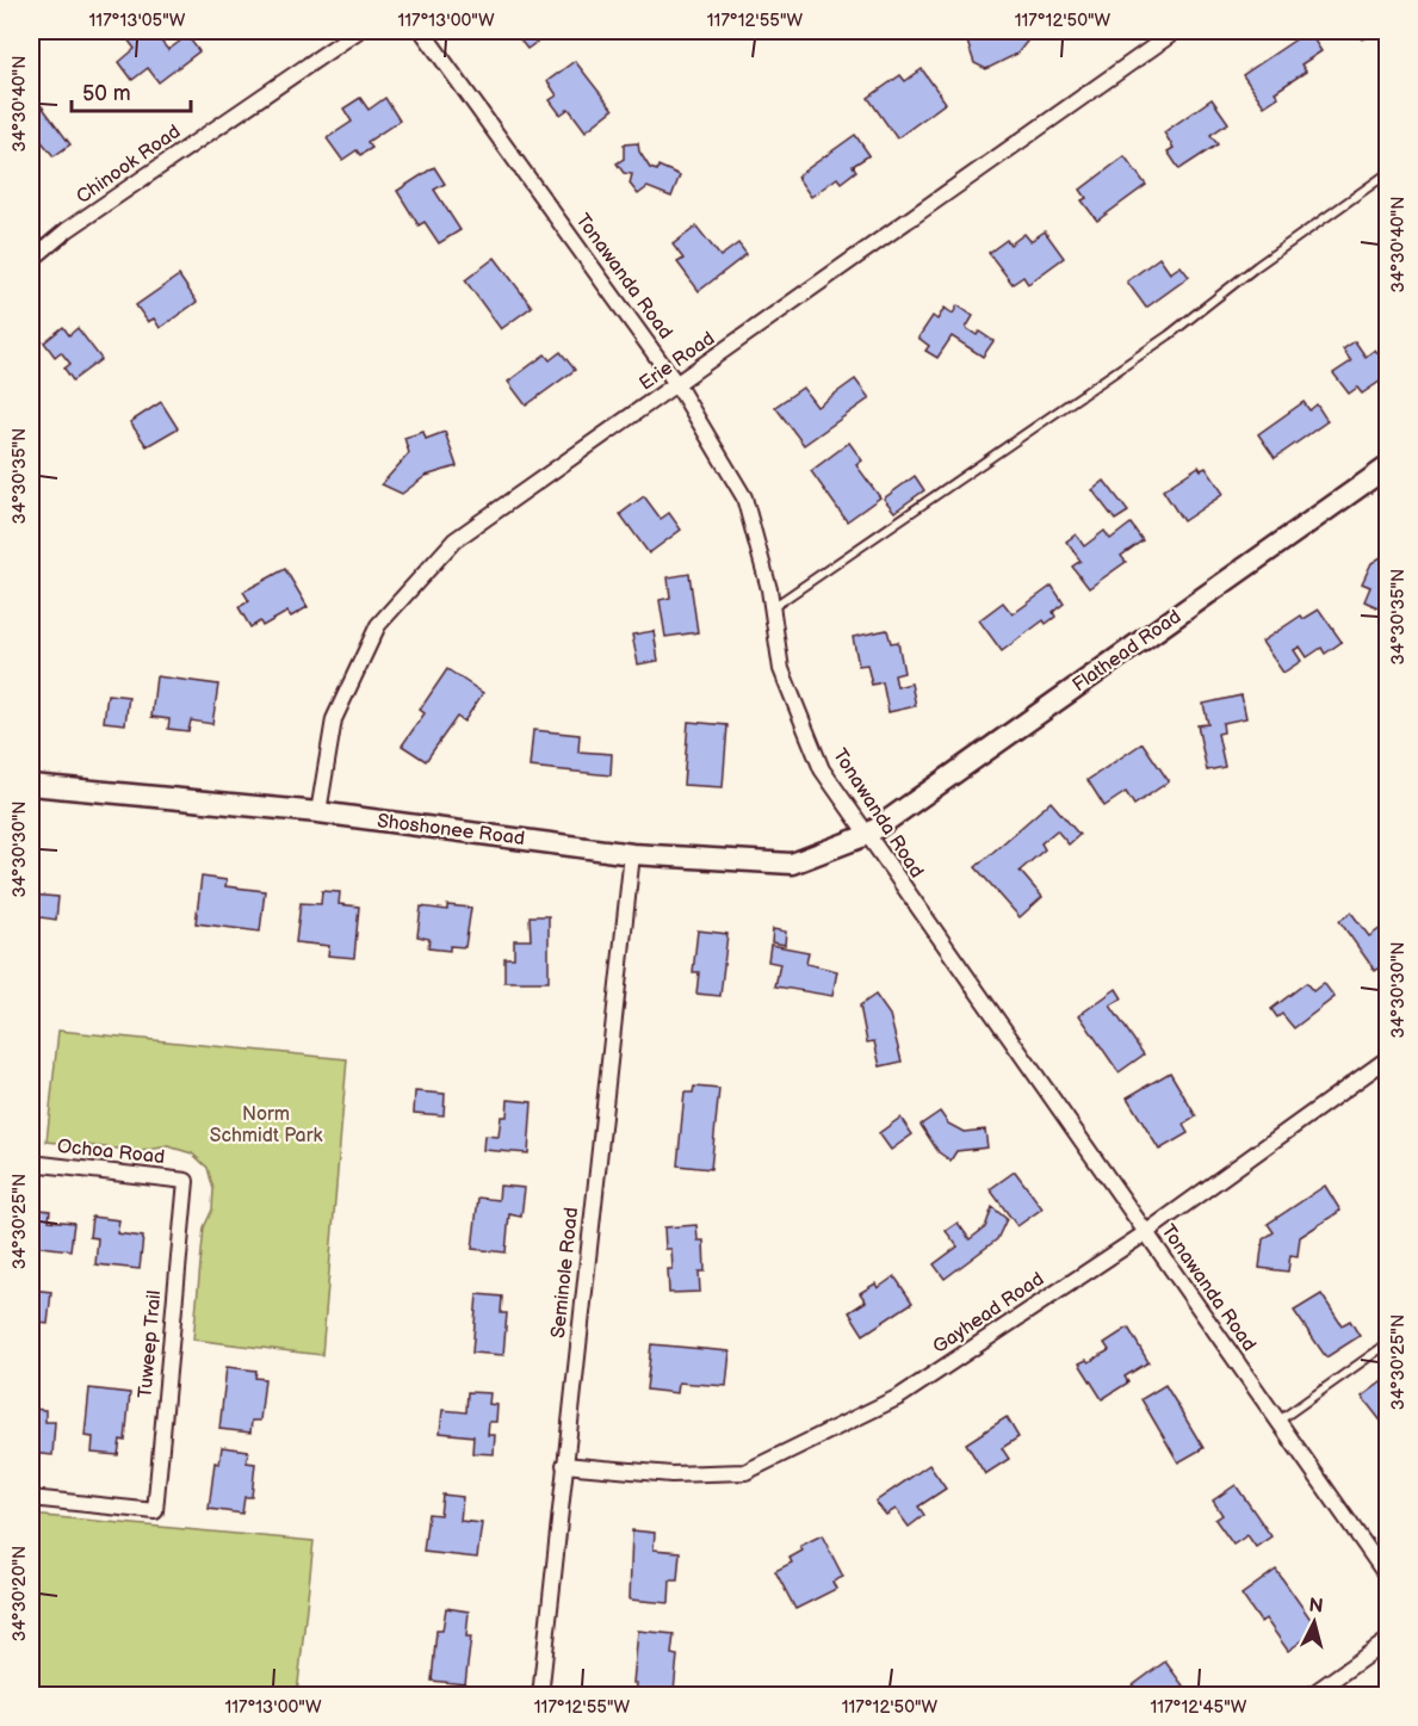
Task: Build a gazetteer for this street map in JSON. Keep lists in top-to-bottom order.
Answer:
{
  "streets": {
    "street": [
      "Chinook Road",
      "Tonawanda Road",
      "Erie Road",
      "Flathead Road",
      "Shoshonee Road",
      "Ochoa Road",
      "Seminole Road",
      "Gayhead Road",
      "Tuweep Trail"
    ]
  },
  "crossings": [
    ["Tonawanda Road", "Erie Road"],
    ["Tonawanda Road", "Flathead Road"],
    ["Tonawanda Road", "Shoshonee Road"],
    ["Tonawanda Road", "Gayhead Road"],
    ["Erie Road", "Shoshonee Road"],
    ["Flathead Road", "Shoshonee Road"],
    ["Shoshonee Road", "Seminole Road"],
    ["Ochoa Road", "Tuweep Trail"],
    ["Seminole Road", "Gayhead Road"]
  ],
  "parks": ["Norm Schmidt Park"],
  "scale_bar": "50 m",
  "north": "top",
  "coordinates": [
    "117°13'05\"W",
    "117°13'00\"W",
    "117°12'55\"W",
    "117°12'50\"W",
    "34°30'40\"N",
    "34°30'35\"N",
    "34°30'30\"N",
    "34°30'25\"N",
    "34°30'20\"N",
    "117°12'45\"W"
  ]
}
